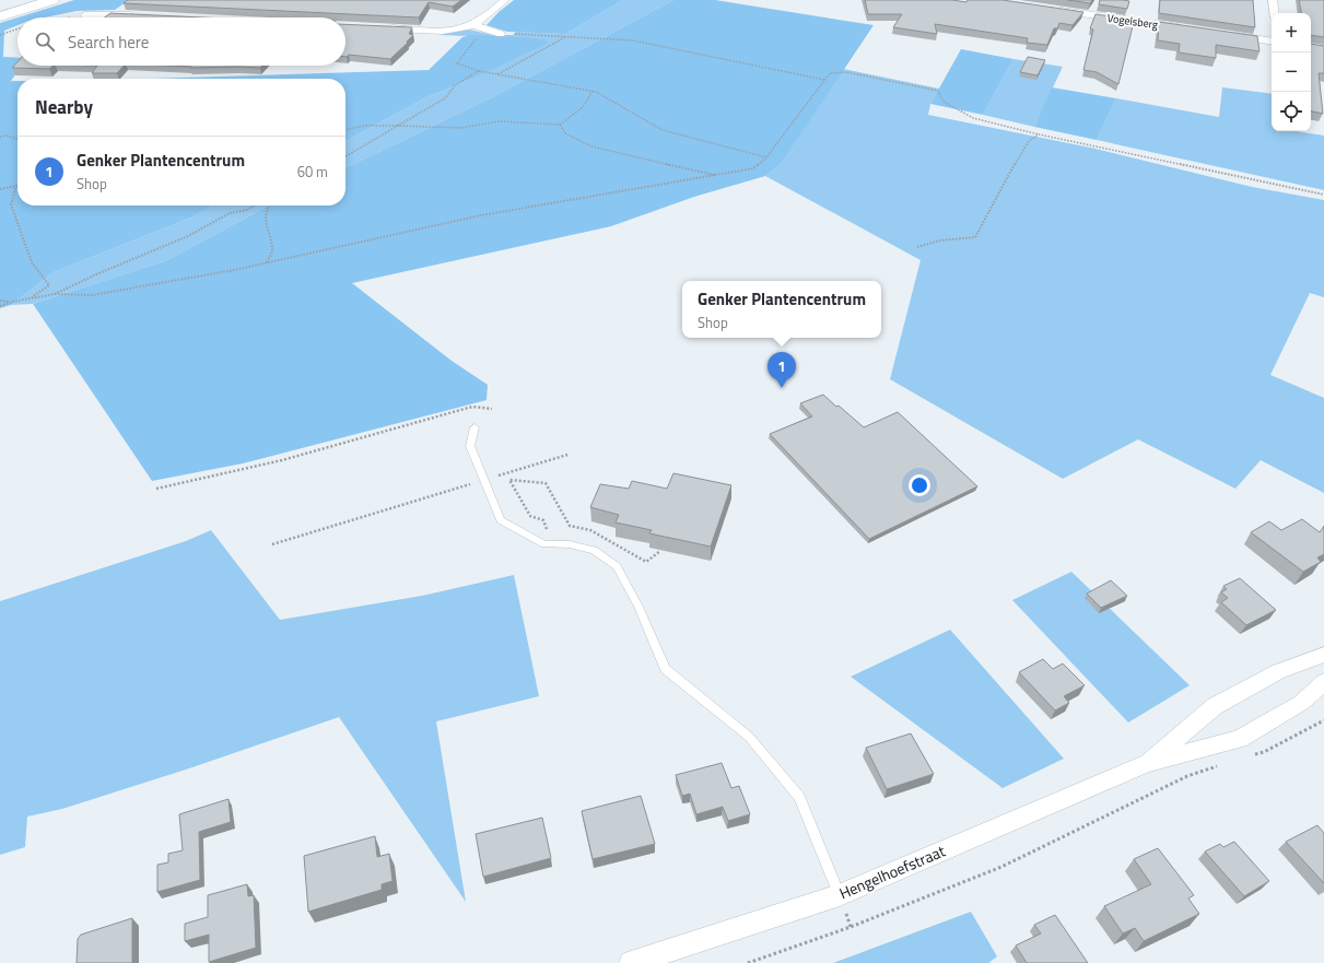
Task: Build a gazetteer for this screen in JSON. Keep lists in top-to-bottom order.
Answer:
{
  "streets": {
    "street": ["Vogelsberg", "Hengelhoefstraat"]
  },
  "page": {
    "map_buttons": ["+", "−"],
    "search": "Search here",
    "heading": "Nearby",
    "list": [
      {
        "mark": "1",
        "name": "Genker Plantencentrum",
        "note": "Shop",
        "value": "60 m"
      }
    ],
    "popup": ["Genker Plantencentrum", "Shop"],
    "pins": "1"
  }
}
